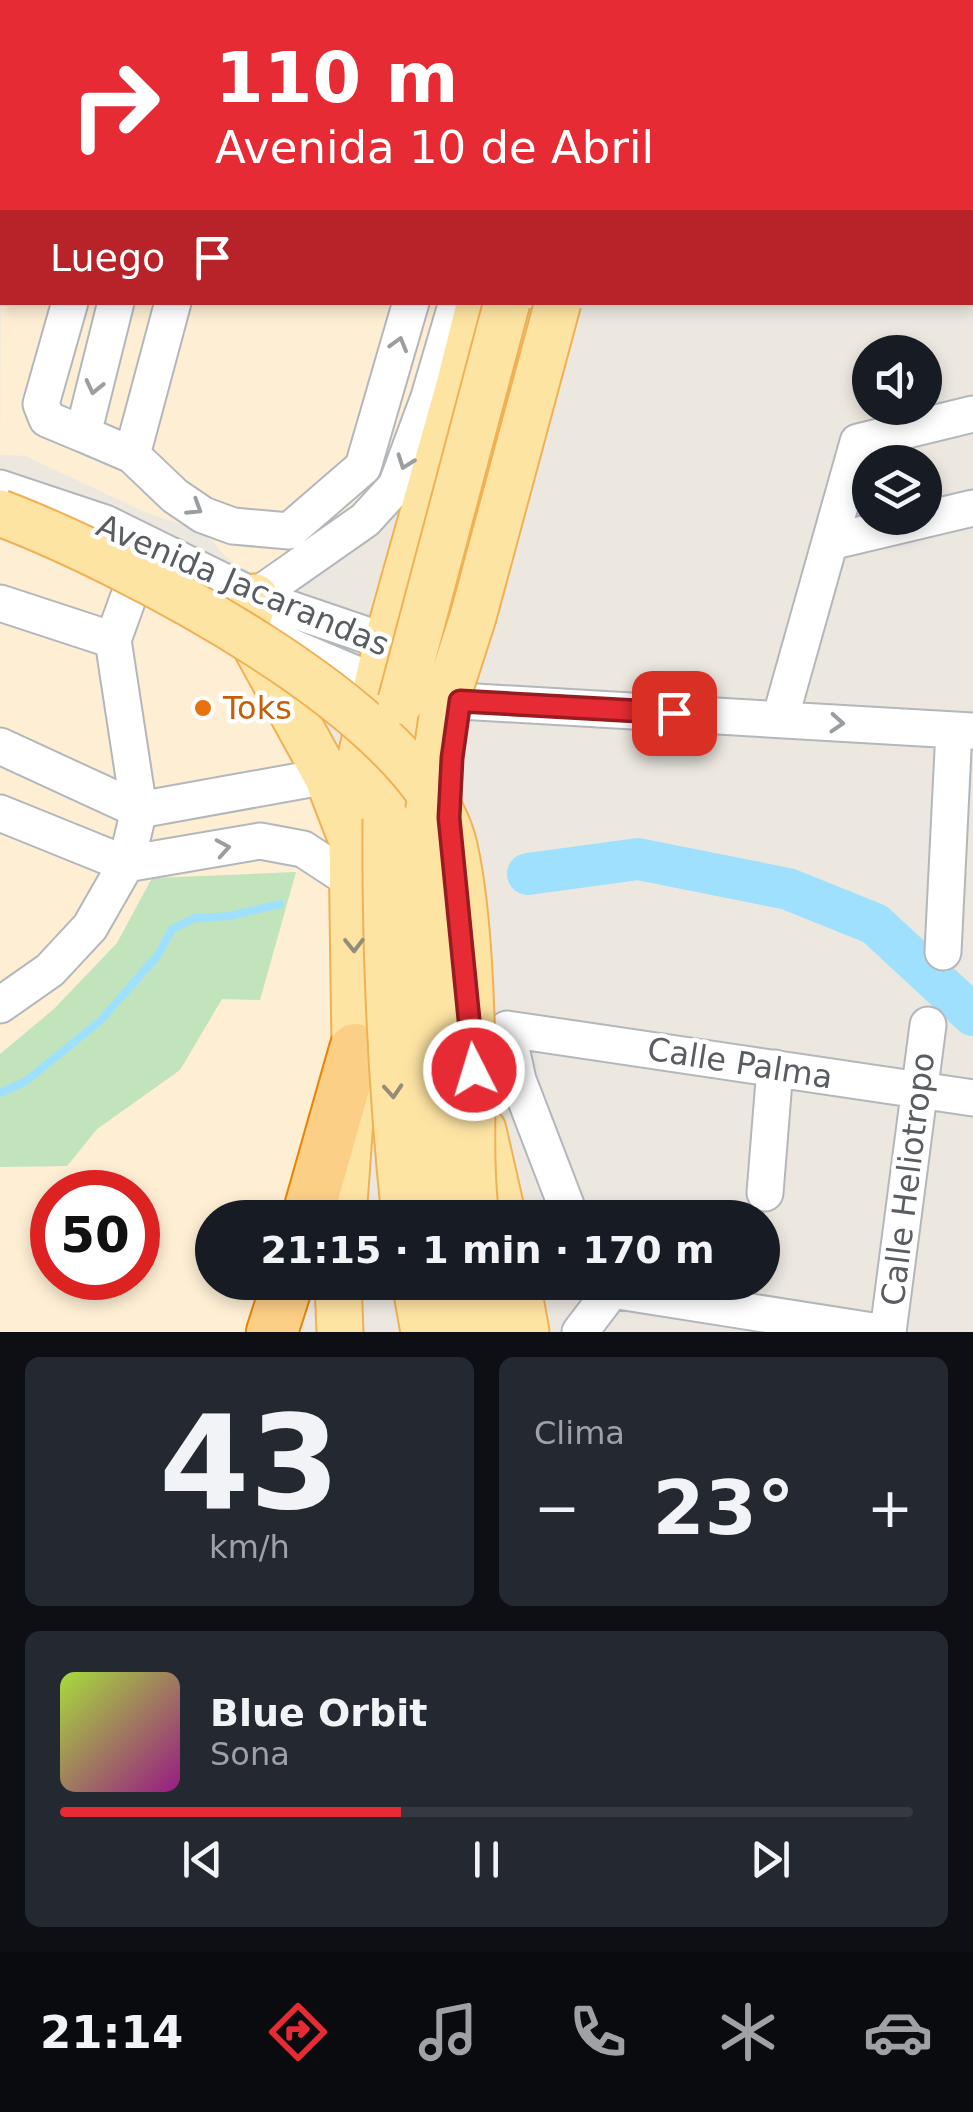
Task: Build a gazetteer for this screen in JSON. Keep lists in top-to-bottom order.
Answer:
{
  "streets": {
    "street": ["Avenida Jacarandas", "Calle Palma", "Calle Heliotropo"]
  },
  "crossings": [
    ["Calle Palma", "Calle Heliotropo"]
  ],
  "places": ["Toks"],
  "page": {
    "turn": ["110 m", "Avenida 10 de Abril"],
    "then": "Luego",
    "limit": "50",
    "trip": "21:15 · 1 min · 170 m",
    "tile": [
      ["43", "km/h"],
      "Clima"
    ],
    "heat": ["−", "23°", "+"],
    "song": ["Blue Orbit", "Sona"],
    "tabs": "21:14"
  }
}
